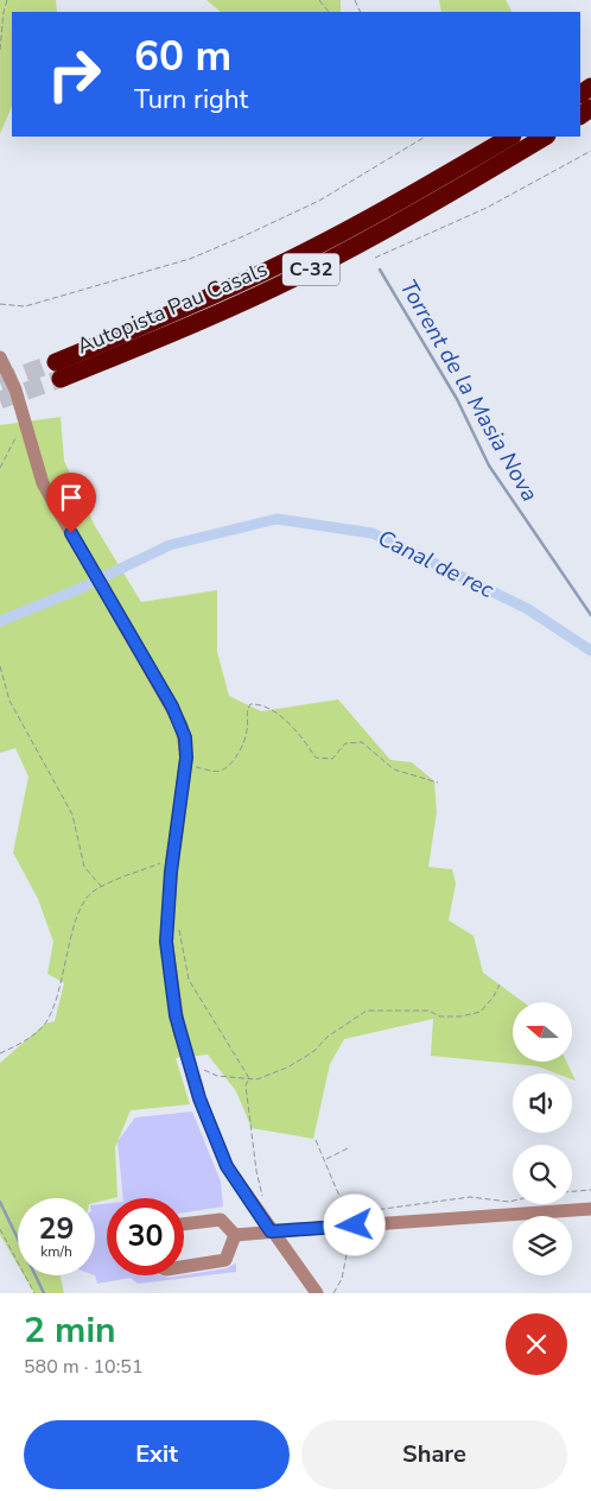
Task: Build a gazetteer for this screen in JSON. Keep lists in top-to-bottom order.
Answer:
{
  "streets": {
    "highway": ["C-32", "Autopista Pau Casals"]
  },
  "water": ["Torrent de la Masia Nova", "Canal de rec"],
  "north": "left",
  "page": {
    "turn": ["60 m", "Turn right"],
    "speed": "29 km/h",
    "limit": "30",
    "heading": ["2 min", "580 m · 10:51"],
    "buttons": ["Exit", "Share"]
  }
}
